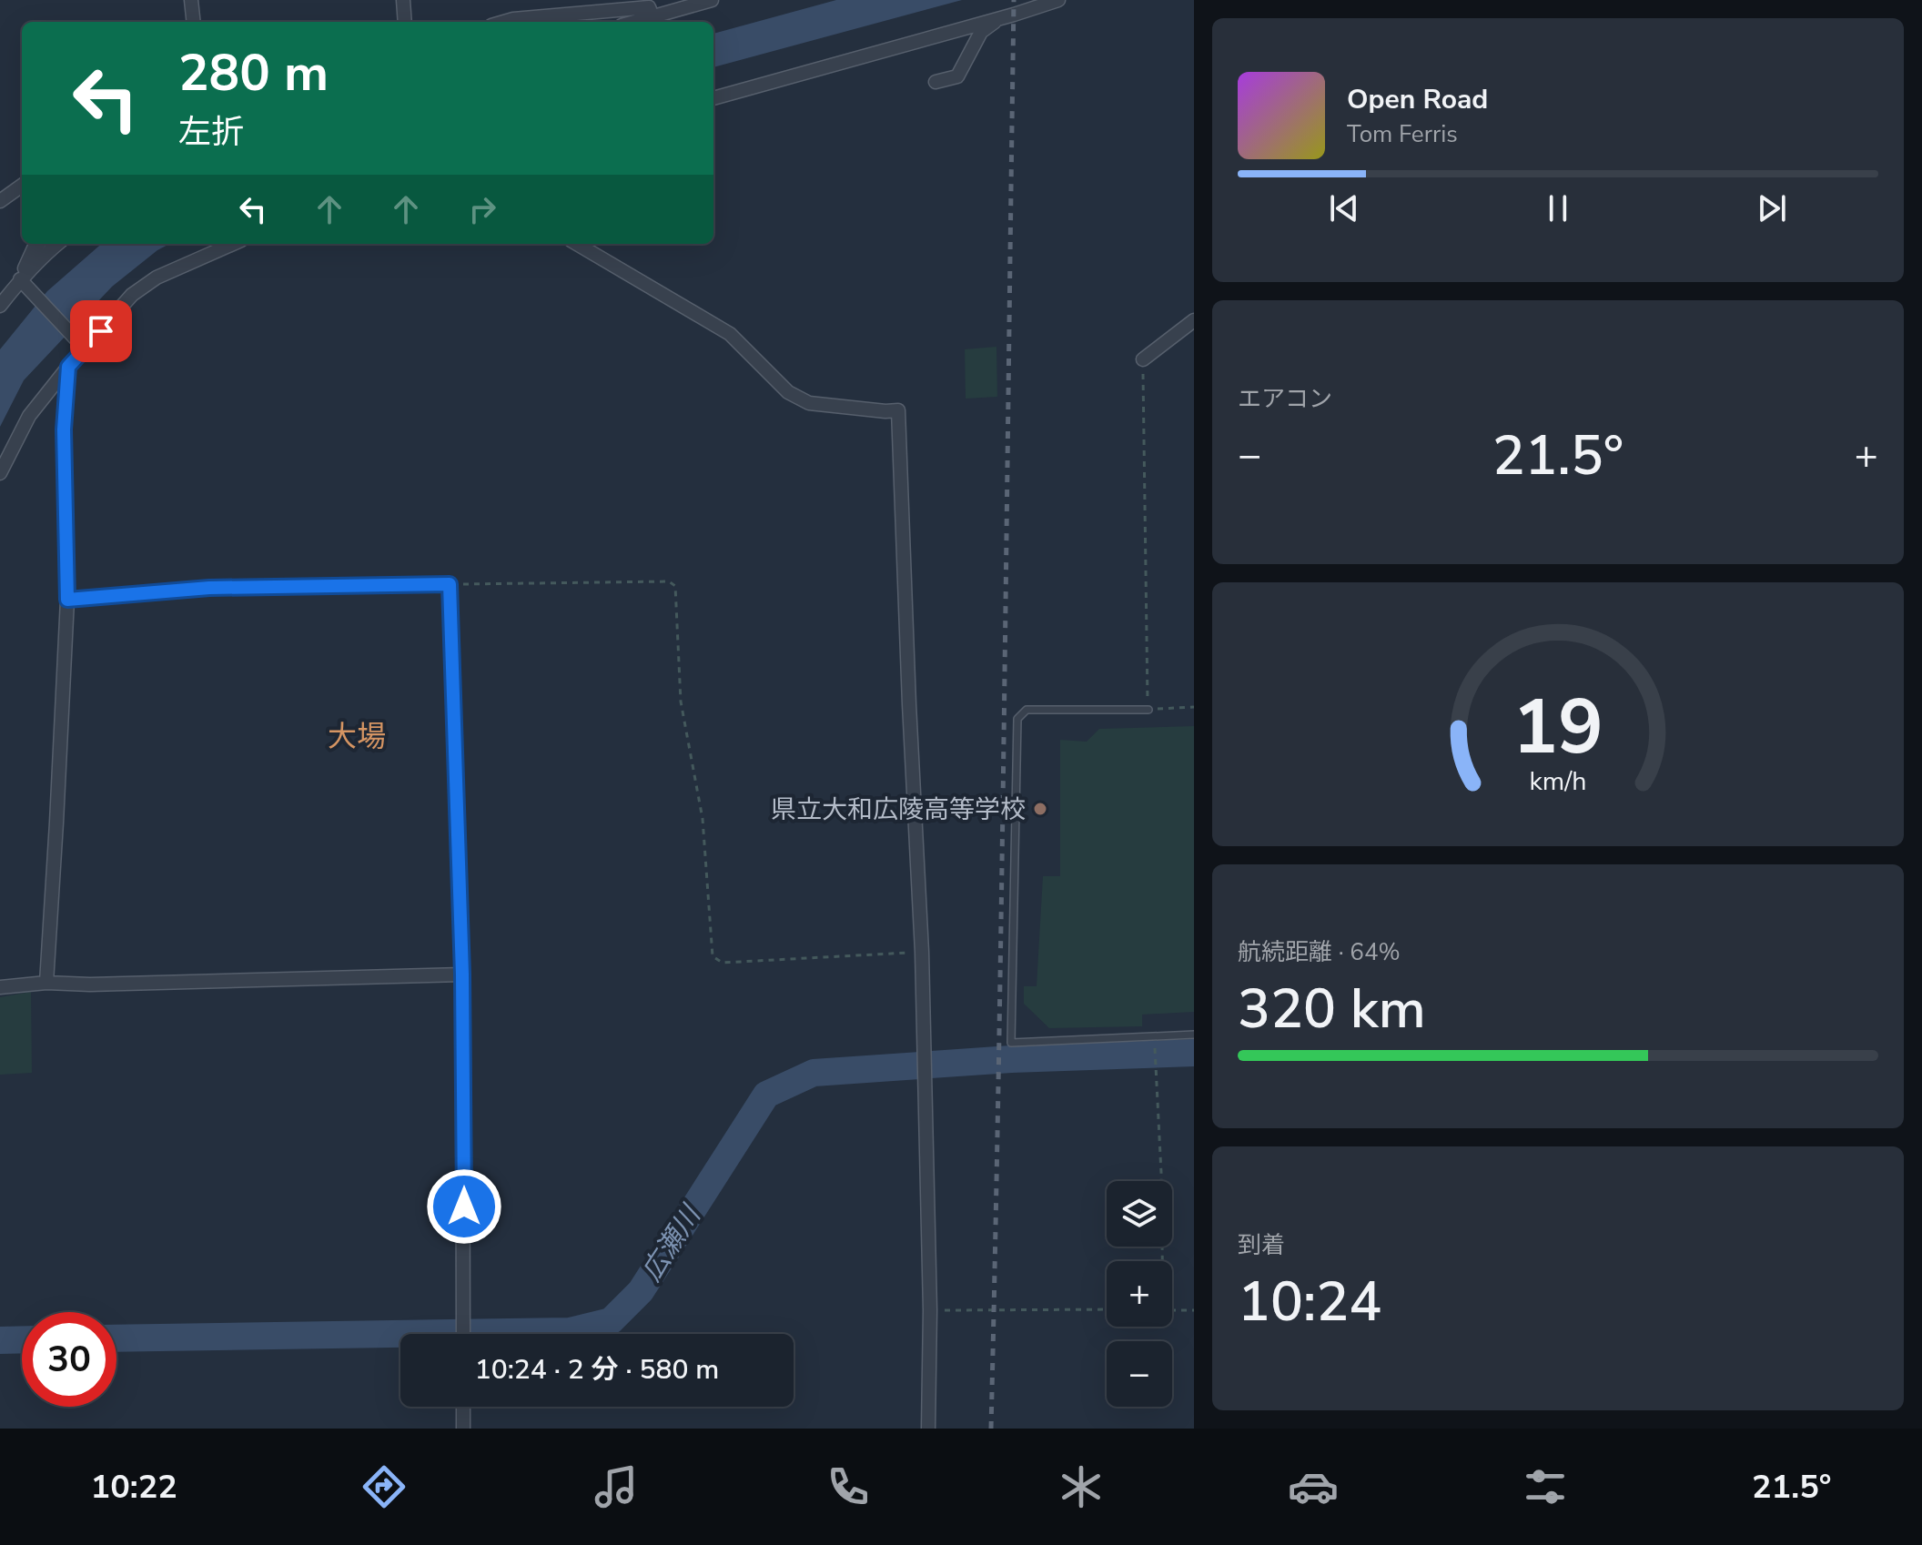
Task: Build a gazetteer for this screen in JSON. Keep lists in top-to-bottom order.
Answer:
{
  "districts": ["大場"],
  "water": ["広瀬川"],
  "places": ["県立大和広陵高等学校"],
  "page": {
    "turn": ["280 m", "左折"],
    "song": ["Open Road", "Tom Ferris"],
    "tile": [
      "エアコン",
      ["航続距離 · 64%", "320 km"],
      ["到着", "10:24"]
    ],
    "heat": ["−", "21.5°", "+"],
    "map_buttons": ["+", "−"],
    "limit": "30",
    "trip": "10:24 · 2 分 · 580 m",
    "tabs": ["10:22", "21.5°"],
    "gauge": ["19", "km/h"]
  }
}
